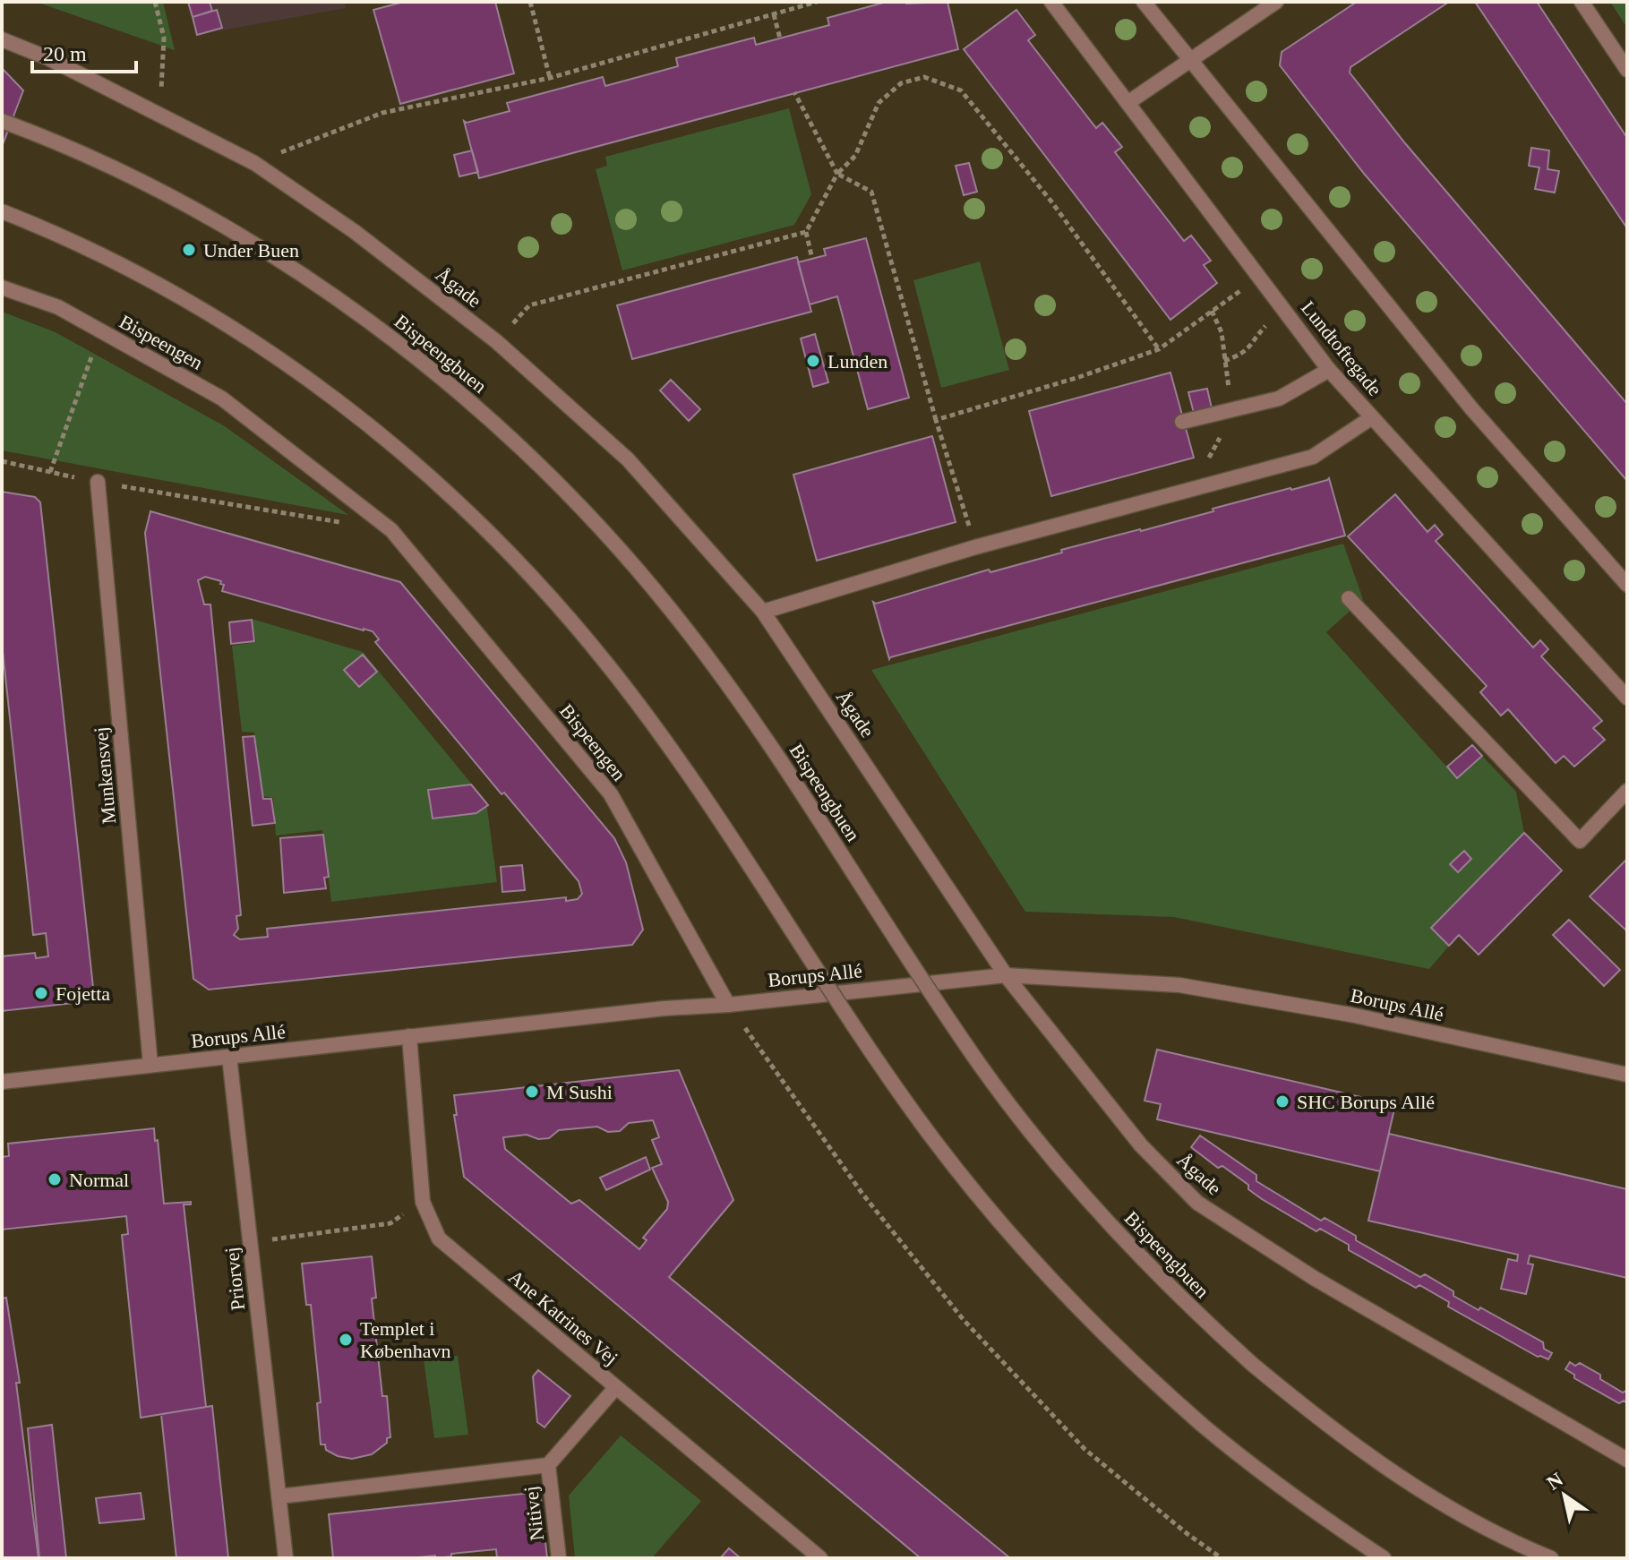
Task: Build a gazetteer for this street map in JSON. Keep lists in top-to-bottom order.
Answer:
{
  "streets": {
    "street": [
      "Ågade",
      "Bispeengen",
      "Lundtoftegade",
      "Bispeengbuen",
      "Munkensvej",
      "Borups Allé",
      "Priorvej",
      "Ane Katrines Vej",
      "Nitivej"
    ]
  },
  "crossings": [
    ["Ågade", "Borups Allé"],
    ["Bispeengen", "Borups Allé"],
    ["Munkensvej", "Borups Allé"],
    ["Borups Allé", "Priorvej"],
    ["Borups Allé", "Ane Katrines Vej"]
  ],
  "places": [
    "Under Buen",
    "Lunden",
    "Fojetta",
    "M Sushi",
    "SHC Borups Allé",
    "Normal",
    "Templet i København"
  ],
  "scale_bar": "20 m",
  "north": "top left"
}
